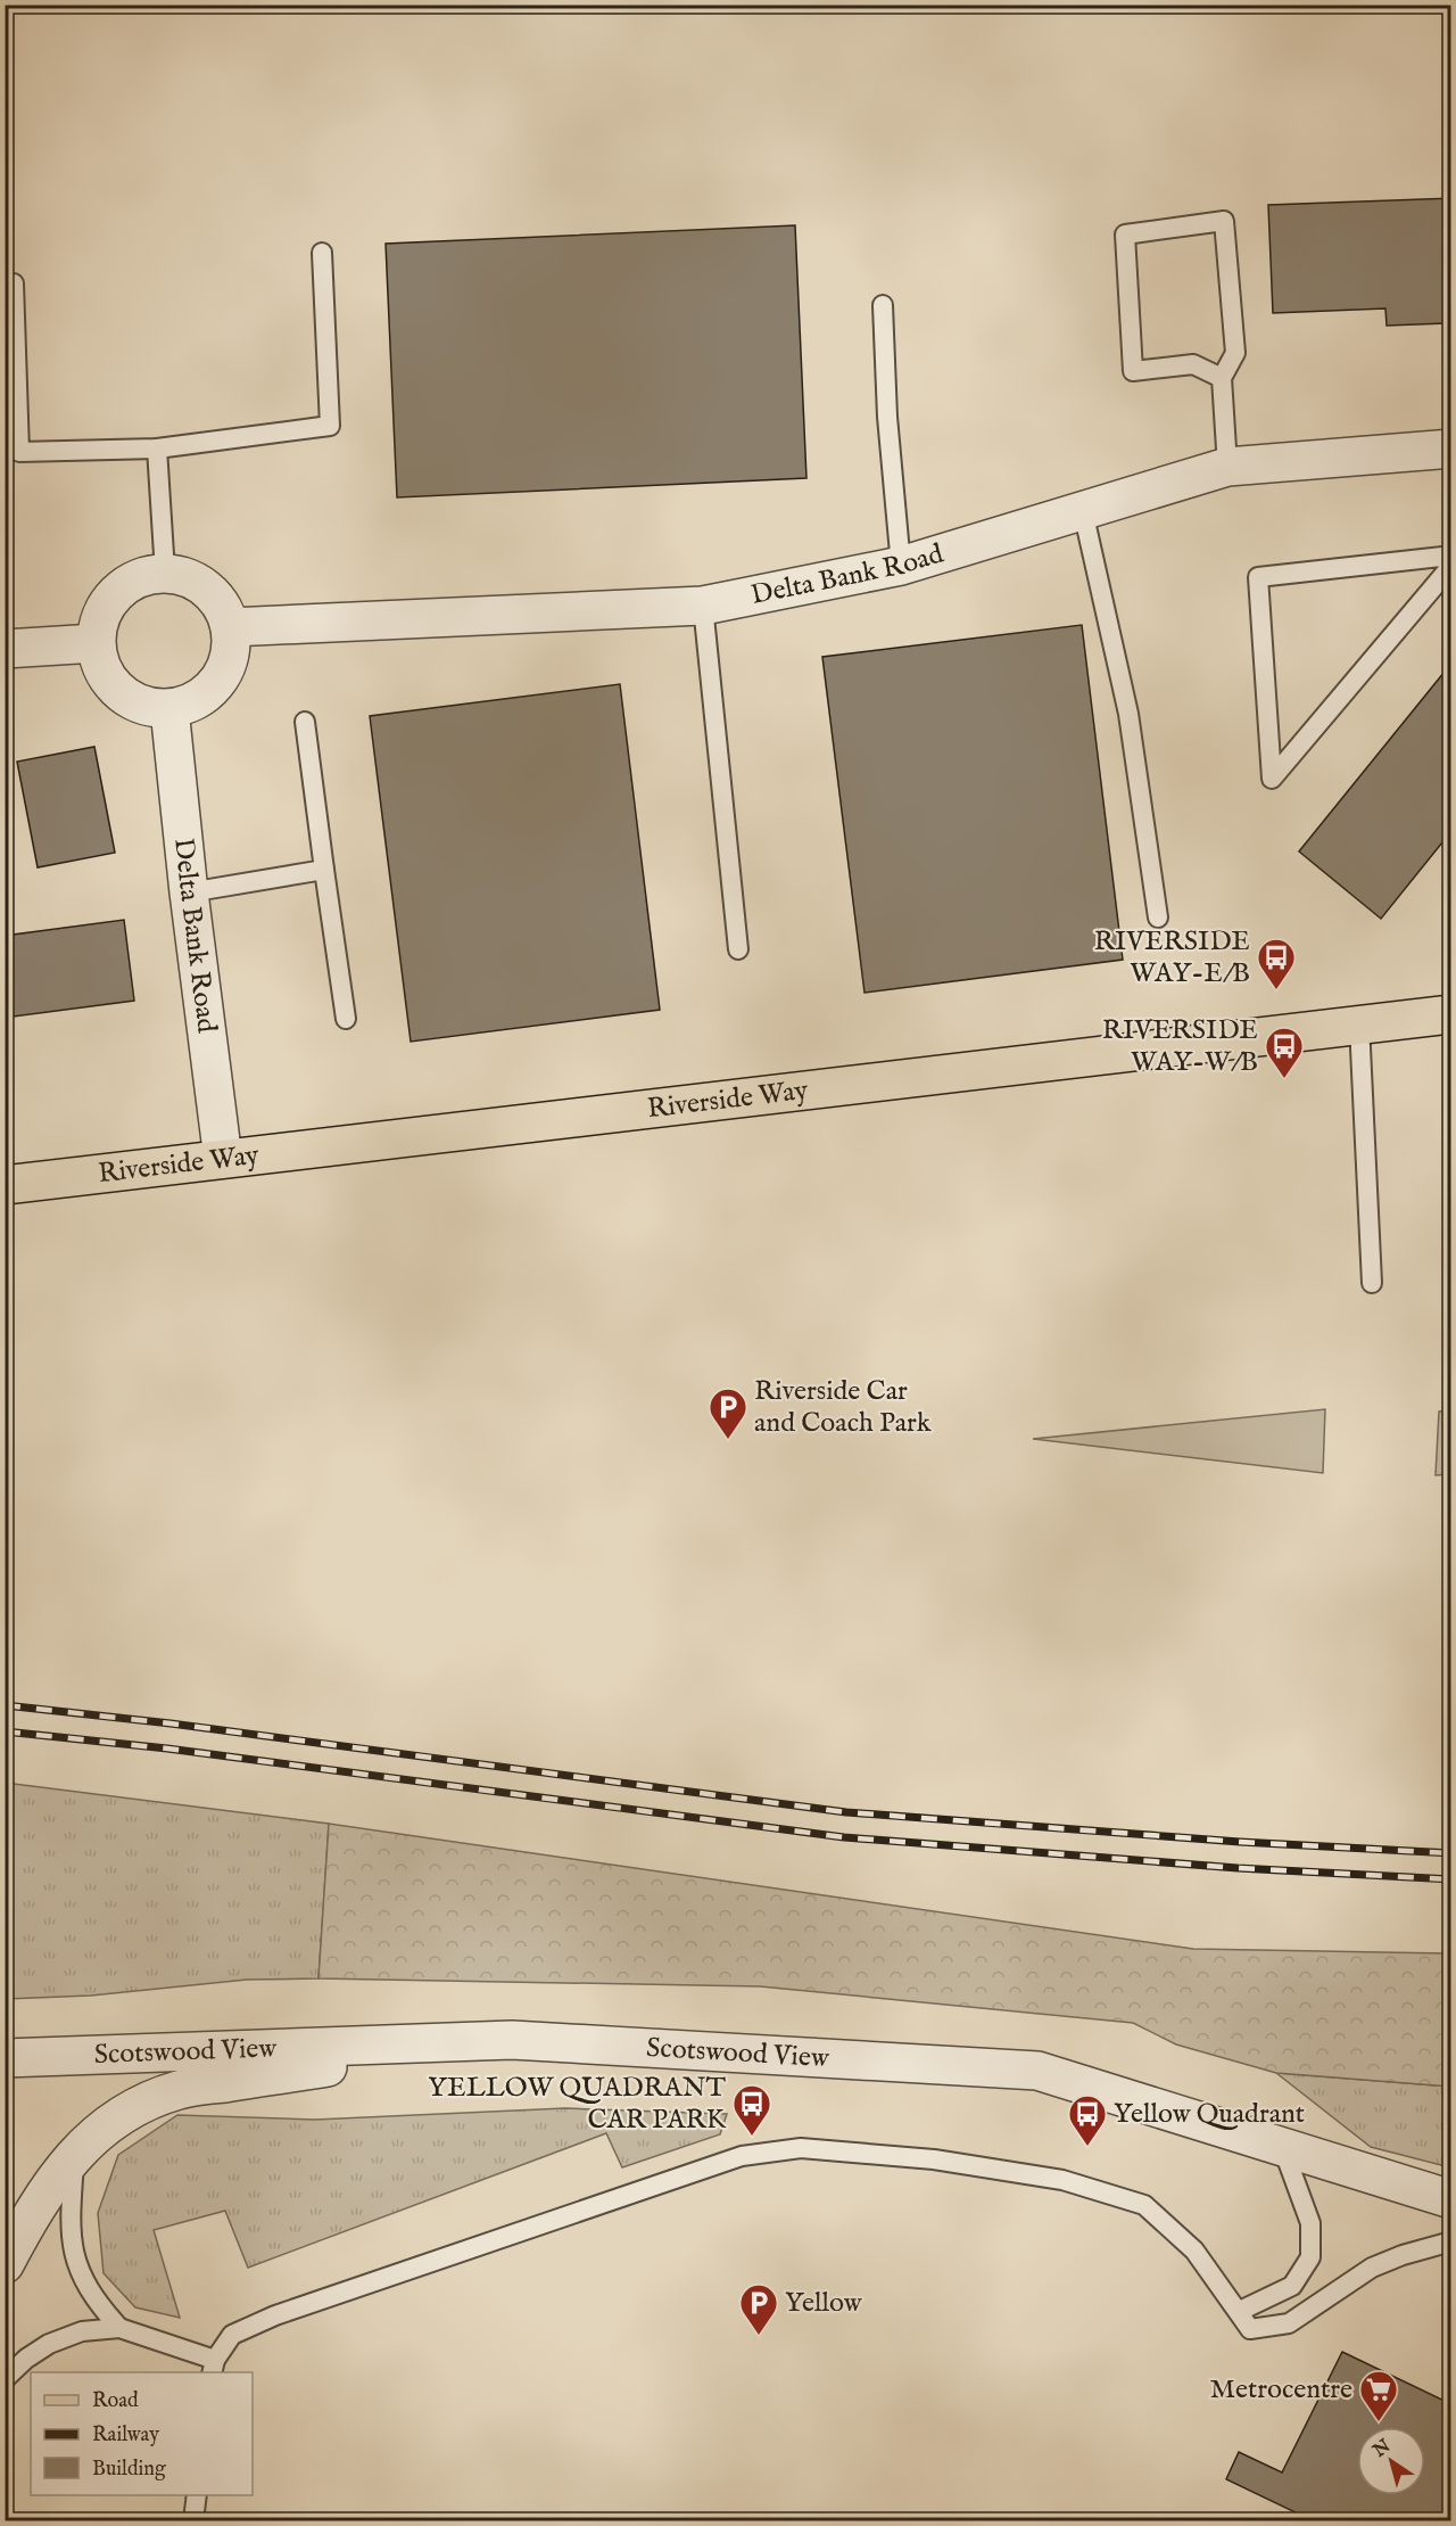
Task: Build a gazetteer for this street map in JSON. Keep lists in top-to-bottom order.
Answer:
{
  "streets": {
    "main road": ["Riverside Way"],
    "street": ["Delta Bank Road", "Scotswood View"]
  },
  "crossings": [
    ["Delta Bank Road", "Riverside Way"]
  ],
  "places": {
    "bus stop": [
      "RIVERSIDE WAY-E/B",
      "RIVERSIDE WAY-W/B",
      "YELLOW QUADRANT CAR PARK",
      "Yellow Quadrant"
    ],
    "parking": ["Riverside Car and Coach Park", "Yellow"],
    "supermarket": ["Metrocentre"]
  },
  "legend": ["Road", "Railway", "Building"],
  "north": "top left"
}
